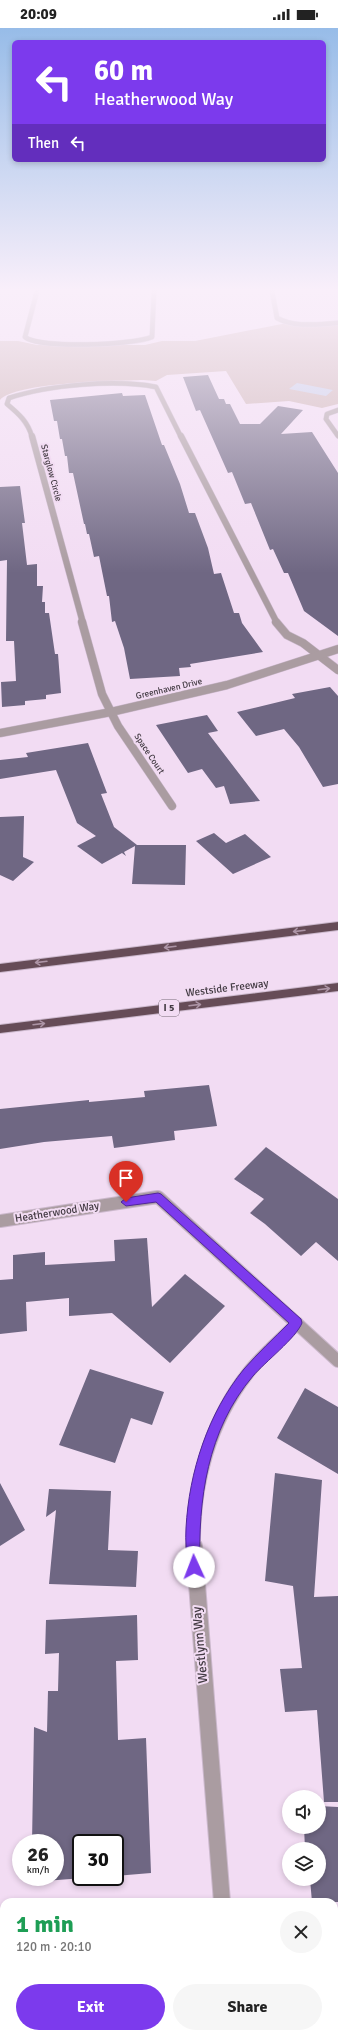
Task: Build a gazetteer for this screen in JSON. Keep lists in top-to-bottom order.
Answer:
{
  "streets": {
    "highway": ["Westside Freeway", "I 5"],
    "street": [
      "Starglow Circle",
      "Greenhaven Drive",
      "Space Court",
      "Heatherwood Way",
      "Westlynn Way"
    ]
  },
  "crossings": [
    ["Starglow Circle", "Greenhaven Drive"],
    ["Starglow Circle", "Space Court"],
    ["Greenhaven Drive", "Space Court"],
    ["Heatherwood Way", "Westlynn Way"]
  ],
  "page": {
    "status": "20:09",
    "turn": ["60 m", "Heatherwood Way"],
    "then": "Then",
    "speed": "26 km/h",
    "limit": "30",
    "heading": ["1 min", "120 m · 20:10"],
    "buttons": ["Exit", "Share"]
  }
}
